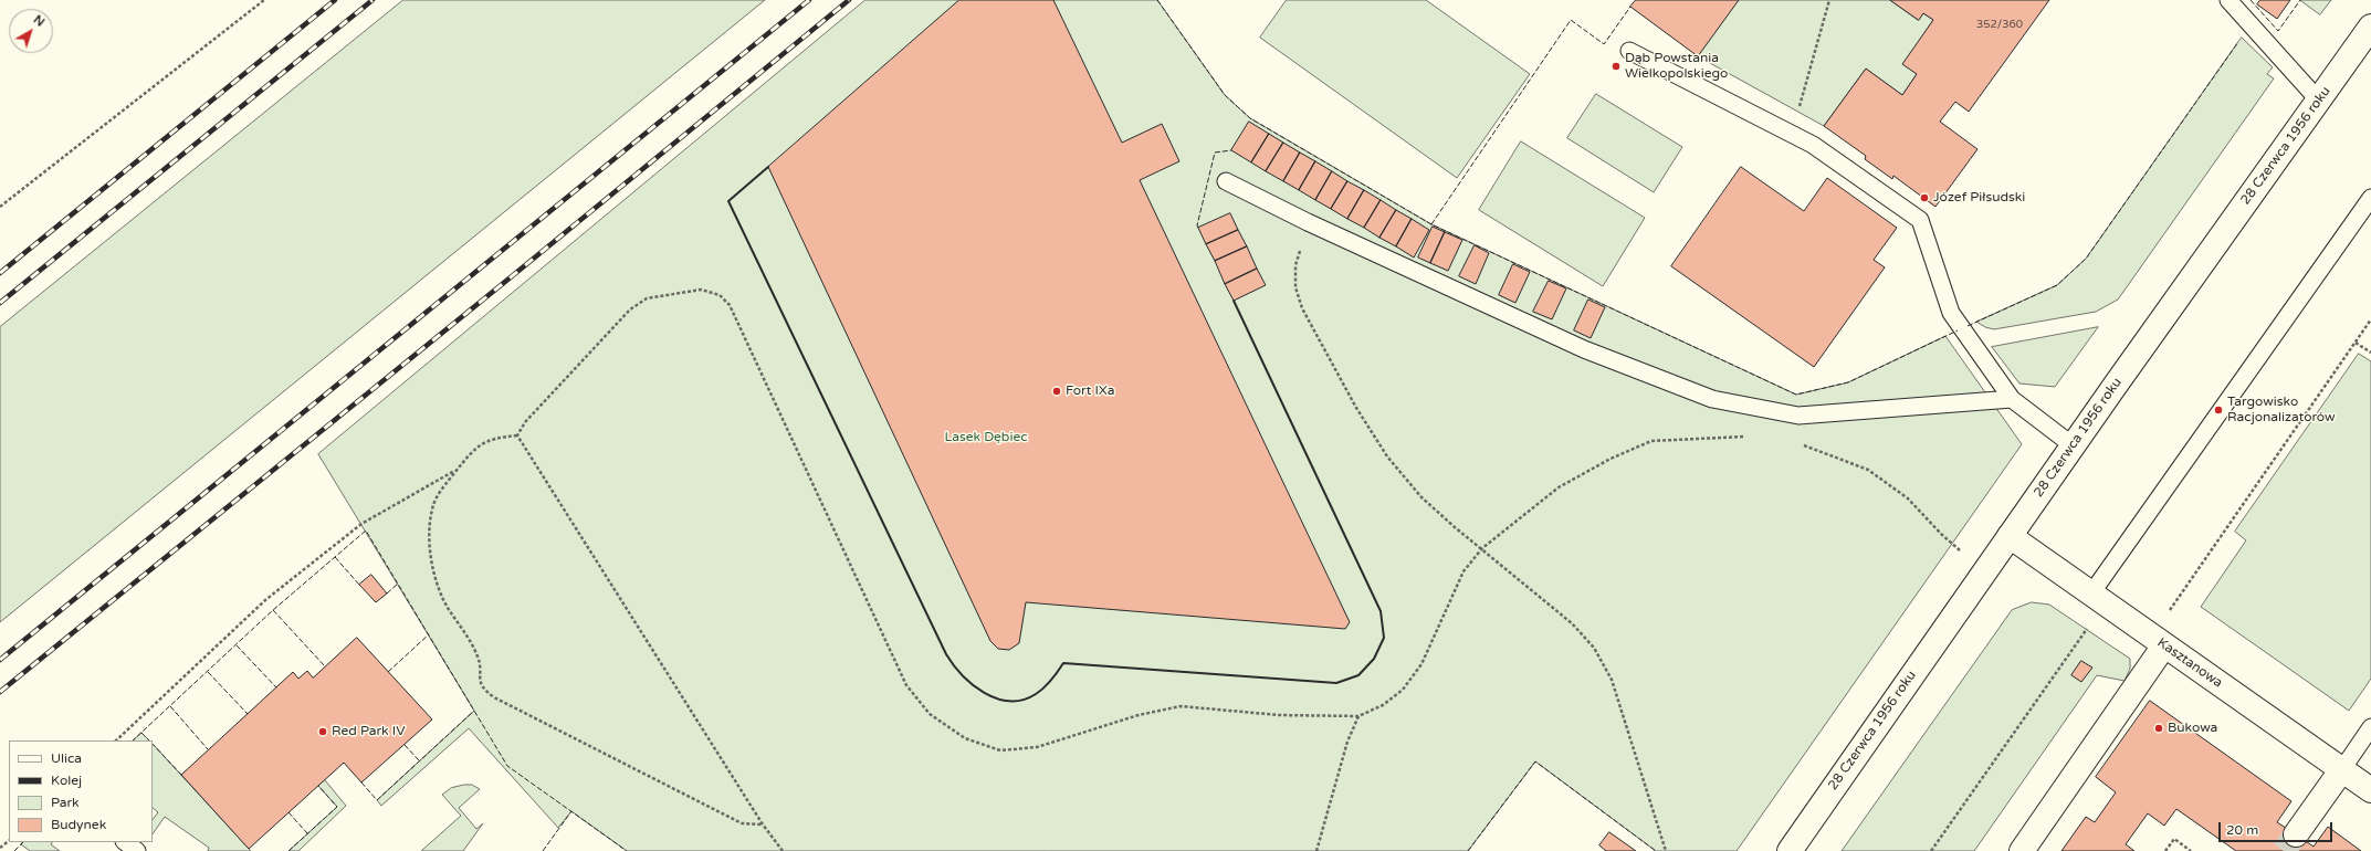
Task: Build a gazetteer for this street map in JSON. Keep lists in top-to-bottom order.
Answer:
{
  "streets": {
    "street": ["28 Czerwca 1956 roku", "Kasztanowa"]
  },
  "crossings": [
    ["28 Czerwca 1956 roku", "Kasztanowa"]
  ],
  "parks": ["Lasek Dębiec"],
  "places": [
    "Dąb Powstania Wielkopolskiego",
    "Józef Piłsudski",
    "Fort IXa",
    "Targowisko Racjonalizatorów",
    "Bukowa",
    "Red Park IV"
  ],
  "house_numbers": ["352/360"],
  "legend": [
    "Ulica",
    "Kolej",
    "Park",
    "Budynek"
  ],
  "scale_bar": "20 m",
  "north": "top right"
}
